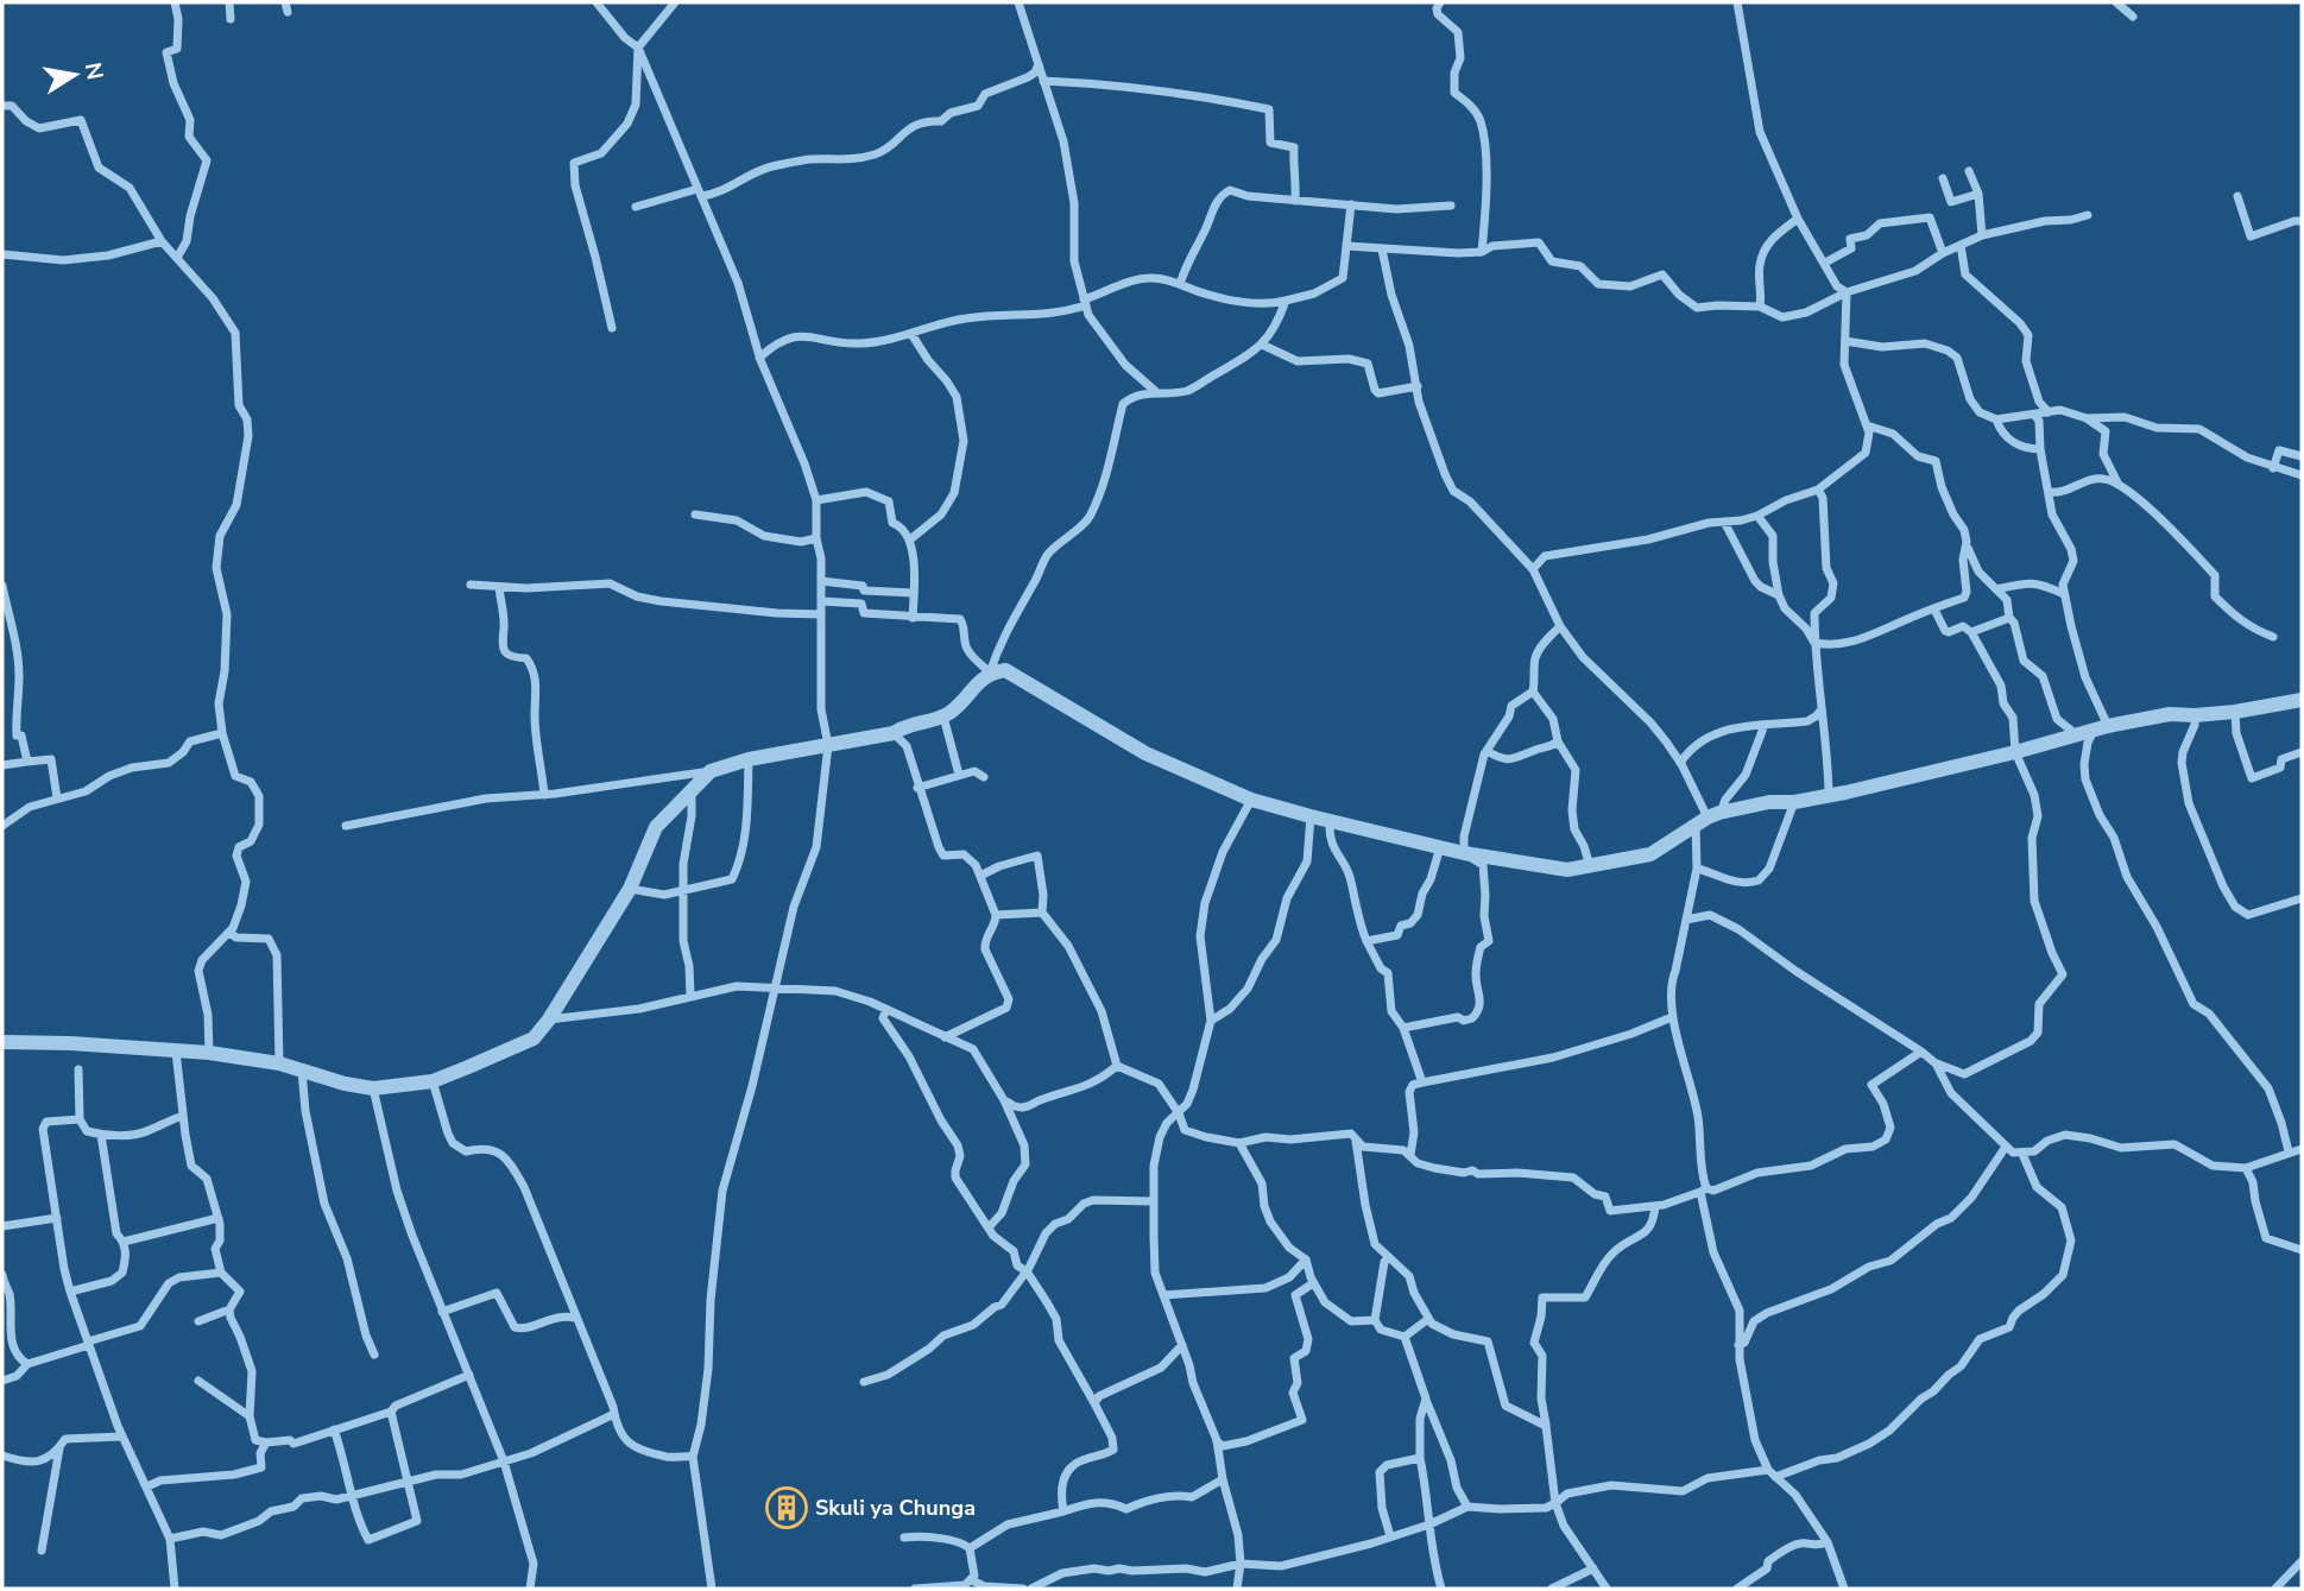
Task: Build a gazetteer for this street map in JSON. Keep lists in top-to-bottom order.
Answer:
{
  "places": {
    "building": ["Skuli ya Chunga"]
  },
  "north": "right"
}
